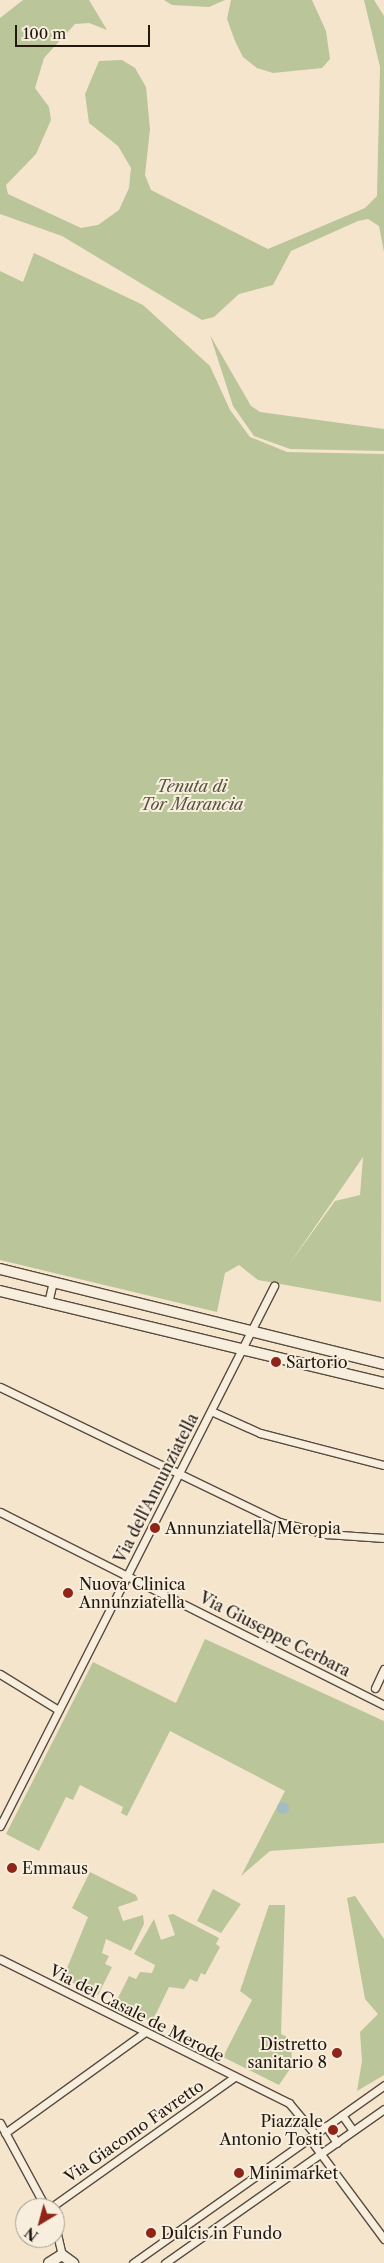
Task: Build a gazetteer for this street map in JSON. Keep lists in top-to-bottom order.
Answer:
{
  "streets": {
    "street": [
      "Via dell'Annunziatella",
      "Via Giuseppe Cerbara",
      "Via del Casale de Merode",
      "Via Giacomo Favretto"
    ]
  },
  "crossings": [
    ["Via dell'Annunziatella", "Via Giuseppe Cerbara"],
    ["Via del Casale de Merode", "Via Giacomo Favretto"]
  ],
  "parks": ["Tenuta di Tor Marancia"],
  "places": [
    "Sartorio",
    "Annunziatella/Meropia",
    "Nuova Clinica Annunziatella",
    "Emmaus",
    "Distretto sanitario 8",
    "Piazzale Antonio Tosti",
    "Minimarket",
    "Dulcis in Fundo"
  ],
  "scale_bar": "100 m",
  "north": "bottom left"
}
